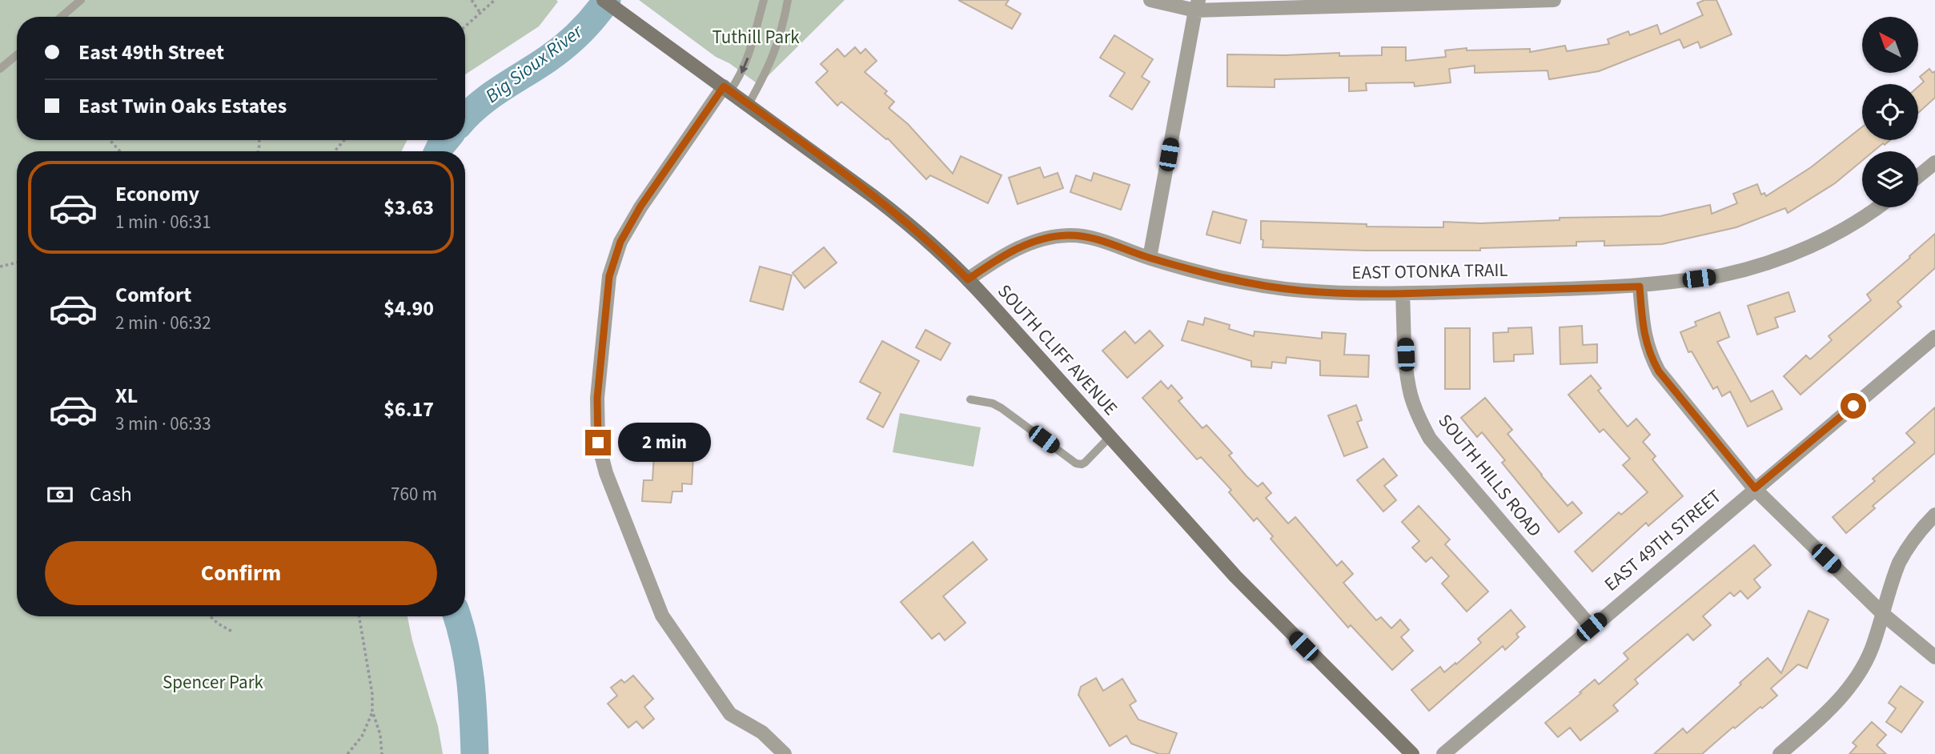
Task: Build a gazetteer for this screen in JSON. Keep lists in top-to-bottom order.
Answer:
{
  "streets": {
    "main road": ["SOUTH CLIFF AVENUE"],
    "street": ["EAST OTONKA TRAIL", "SOUTH HILLS ROAD", "EAST 49TH STREET"]
  },
  "crossings": [
    ["EAST OTONKA TRAIL", "SOUTH CLIFF AVENUE"],
    ["EAST OTONKA TRAIL", "SOUTH HILLS ROAD"],
    ["SOUTH HILLS ROAD", "EAST 49TH STREET"]
  ],
  "water": ["Big Sioux River"],
  "parks": ["Tuthill Park", "Spencer Park"],
  "north": "top left",
  "page": {
    "banner": ["East 49th Street", "East Twin Oaks Estates"],
    "list": [
      {
        "name": "Economy",
        "note": "1 min · 06:31",
        "value": "$3.63"
      },
      {
        "name": "Comfort",
        "note": "2 min · 06:32",
        "value": "$4.90"
      },
      {
        "name": "XL",
        "note": "3 min · 06:33",
        "value": "$6.17"
      }
    ],
    "bubble": "2 min",
    "pay": ["Cash", "760 m"],
    "buttons": "Confirm"
  }
}
